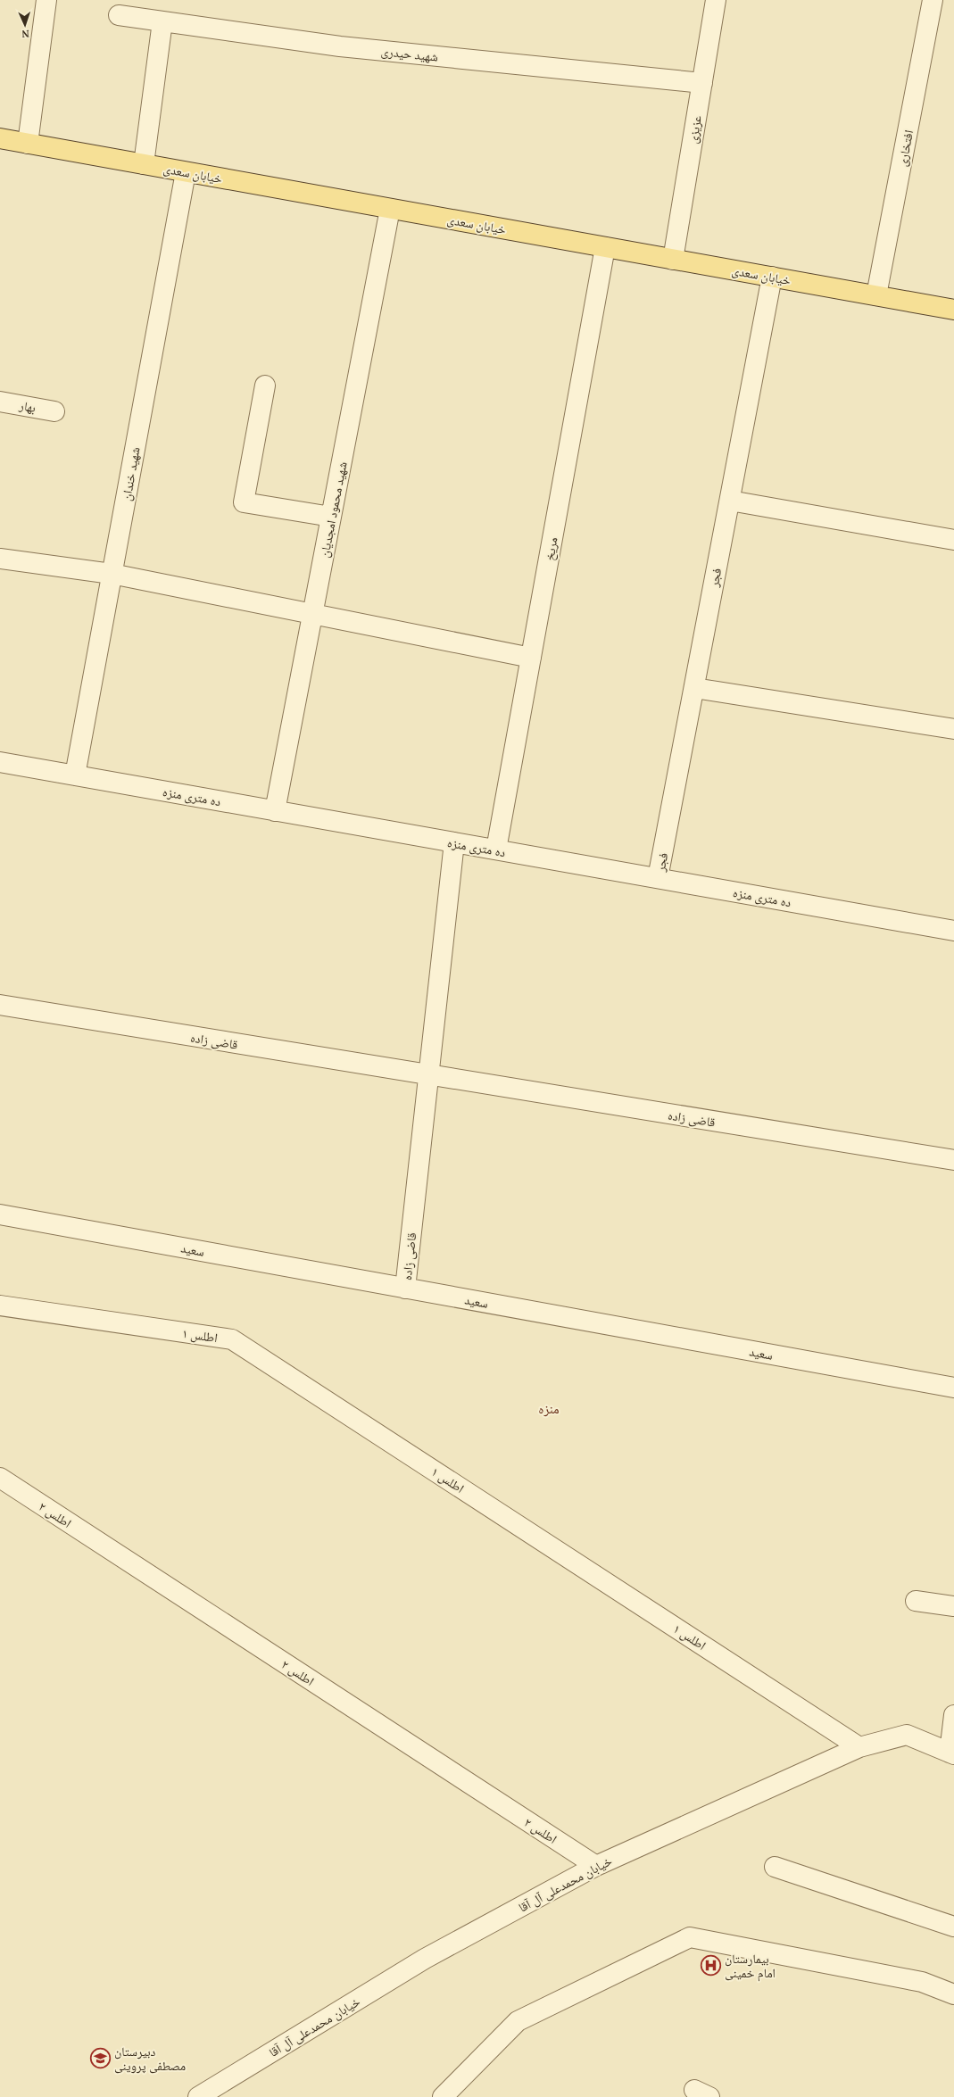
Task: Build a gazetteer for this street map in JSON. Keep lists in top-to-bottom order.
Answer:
{
  "streets": {
    "main road": ["خیابان سعدی"],
    "street": [
      "شهید حیدری",
      "عزیزی",
      "افتخاری",
      "بهار",
      "شهید خندان",
      "شهید محمود امجدیان",
      "مریخ",
      "فجر",
      "ده متری منزه",
      "قاضی زاده",
      "سعید",
      "اطلس ۱",
      "اطلس ۲",
      "خیابان محمدعلی آل آقا"
    ]
  },
  "crossings": [
    ["شهید حیدری", "عزیزی"],
    ["عزیزی", "خیابان سعدی"],
    ["افتخاری", "خیابان سعدی"],
    ["خیابان سعدی", "شهید خندان"],
    ["خیابان سعدی", "شهید محمود امجدیان"],
    ["خیابان سعدی", "مریخ"],
    ["خیابان سعدی", "فجر"],
    ["شهید خندان", "ده متری منزه"],
    ["شهید محمود امجدیان", "ده متری منزه"],
    ["مریخ", "ده متری منزه"],
    ["فجر", "ده متری منزه"],
    ["ده متری منزه", "قاضی زاده"],
    ["قاضی زاده", "سعید"],
    ["اطلس ۱", "خیابان محمدعلی آل آقا"],
    ["اطلس ۲", "خیابان محمدعلی آل آقا"]
  ],
  "districts": ["منزه"],
  "places": {
    "hospital": ["بیمارستان امام خمینی"],
    "school or university": ["دبیرستان مصطفی پروینی"]
  },
  "north": "bottom"
}
